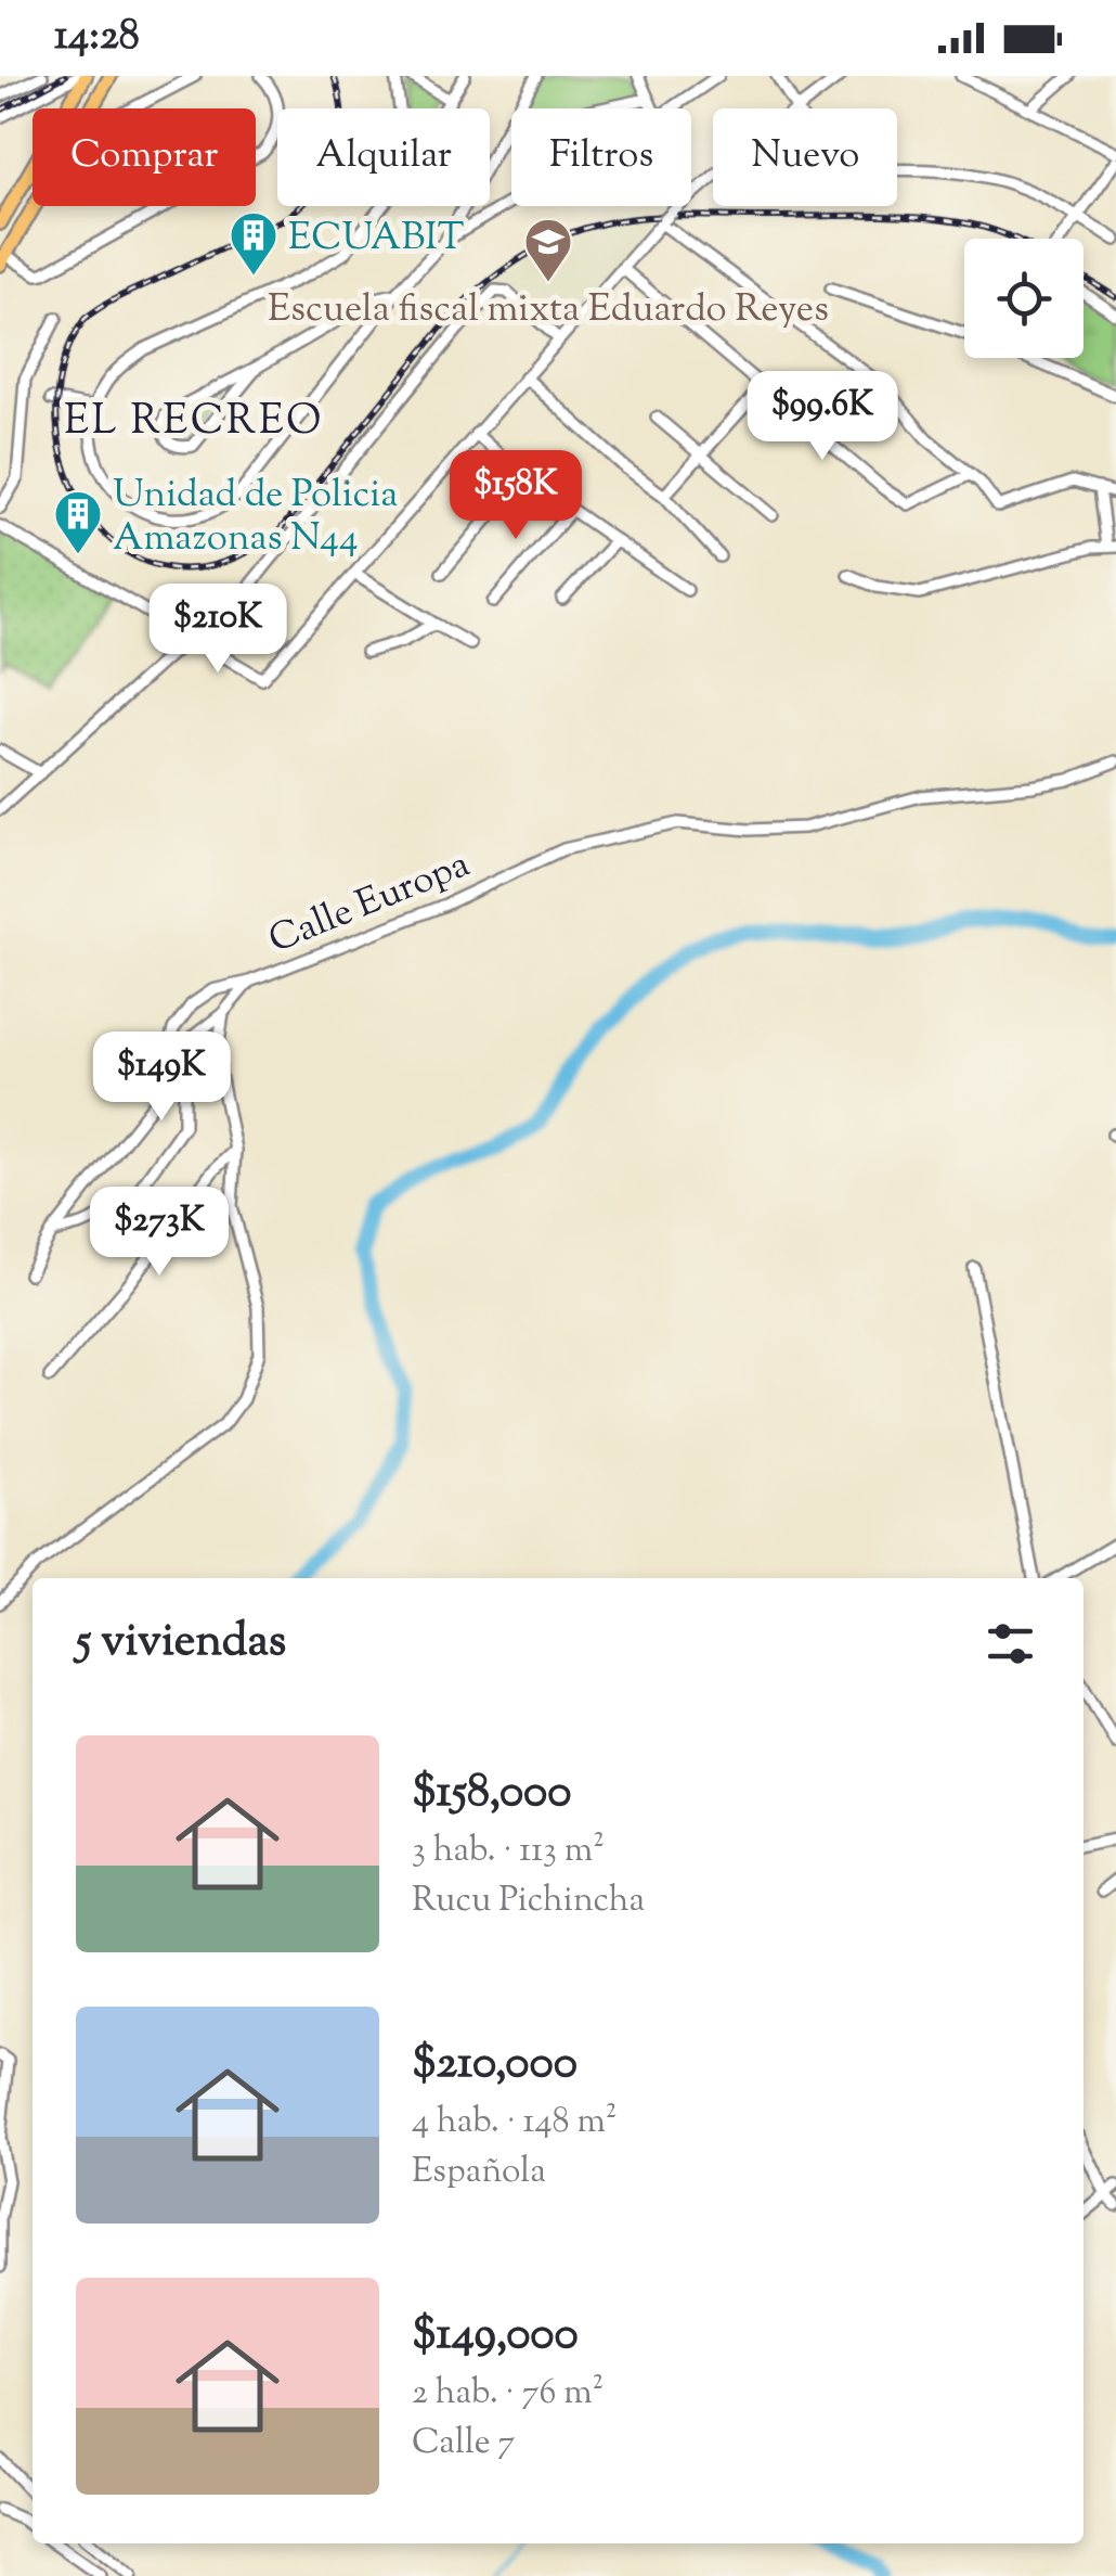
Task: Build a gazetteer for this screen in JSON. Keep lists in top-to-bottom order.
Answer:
{
  "streets": {
    "street": ["Calle Europa"]
  },
  "districts": ["EL RECREO"],
  "places": {
    "building": ["ECUABIT", "Unidad de Policia Amazonas N44"],
    "school or university": ["Escuela fiscal mixta Eduardo Reyes"]
  },
  "page": {
    "status": "14:28",
    "chip": [
      "Comprar",
      "Alquilar",
      "Filtros",
      "Nuevo"
    ],
    "price": [
      "$99.6K",
      "$158K",
      "$210K",
      "$149K",
      "$273K"
    ],
    "heading": "5 viviendas",
    "list": [
      {
        "name": "$158,000",
        "note": "3 hab. · 113 m² · Rucu Pichincha"
      },
      {
        "name": "$210,000",
        "note": "4 hab. · 148 m² · Española"
      },
      {
        "name": "$149,000",
        "note": "2 hab. · 76 m² · Calle 7"
      }
    ]
  }
}
